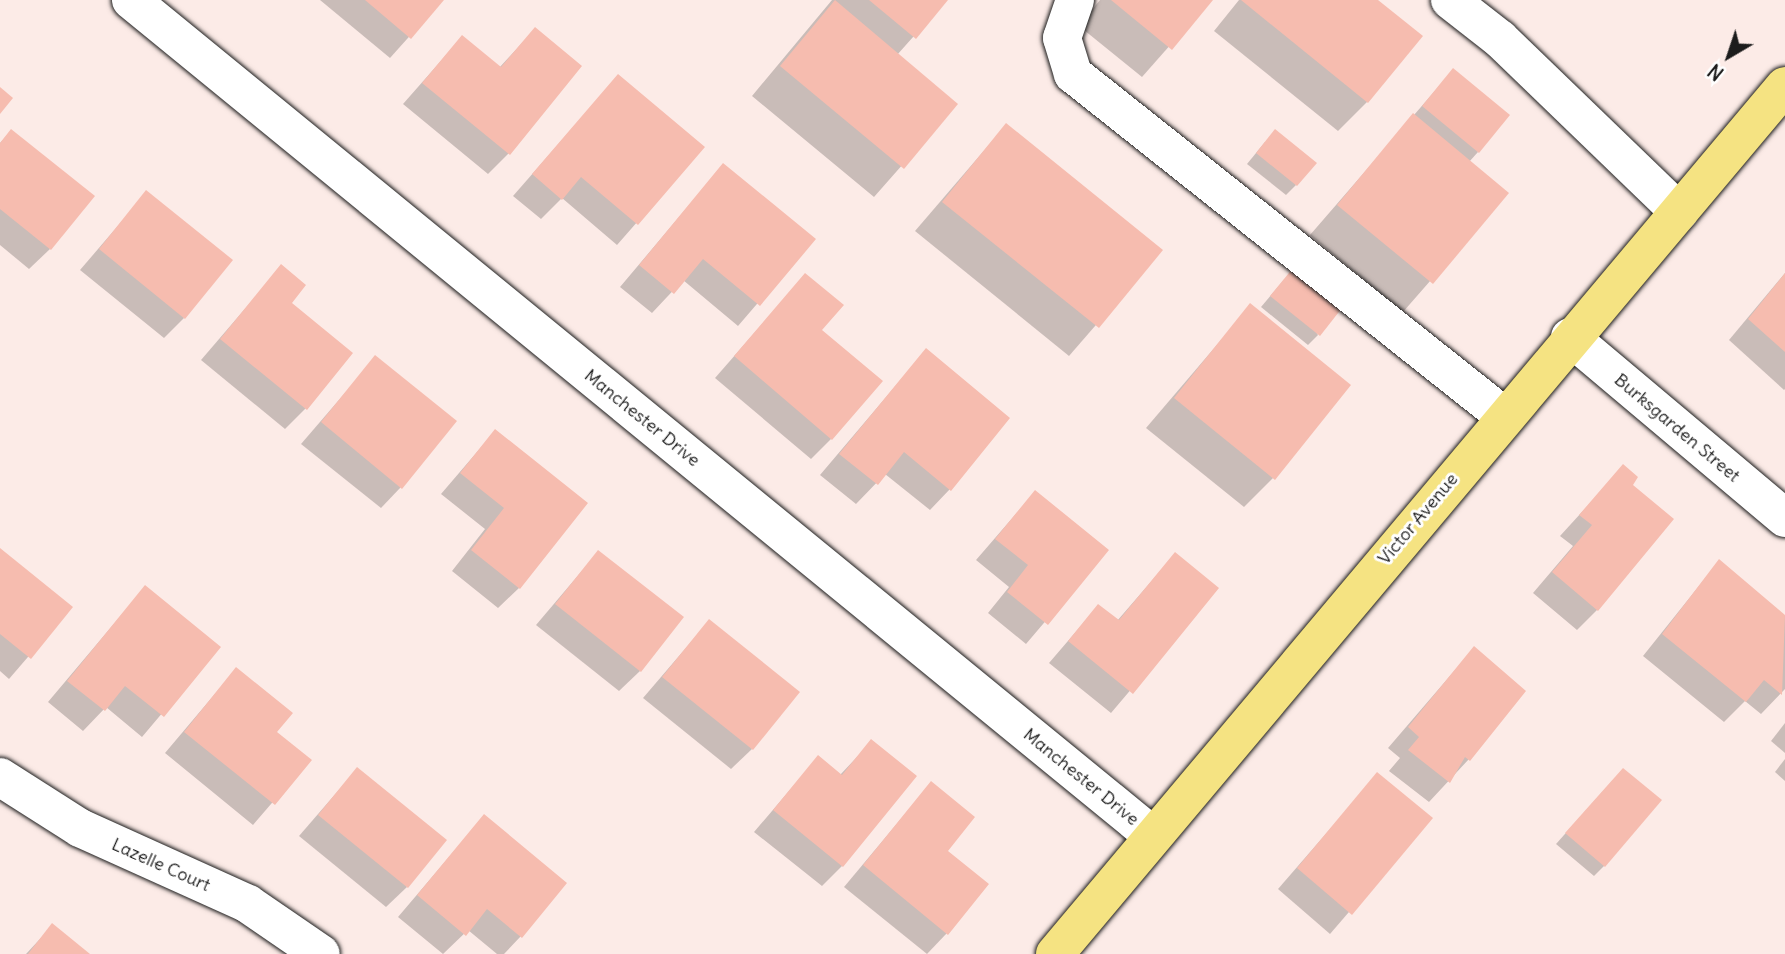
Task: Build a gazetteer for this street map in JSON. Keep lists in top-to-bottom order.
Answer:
{
  "streets": {
    "main road": ["Victor Avenue"],
    "street": ["Manchester Drive", "Burksgarden Street", "Lazelle Court"]
  },
  "crossings": [
    ["Manchester Drive", "Victor Avenue"],
    ["Burksgarden Street", "Victor Avenue"]
  ],
  "north": "bottom left"
}
